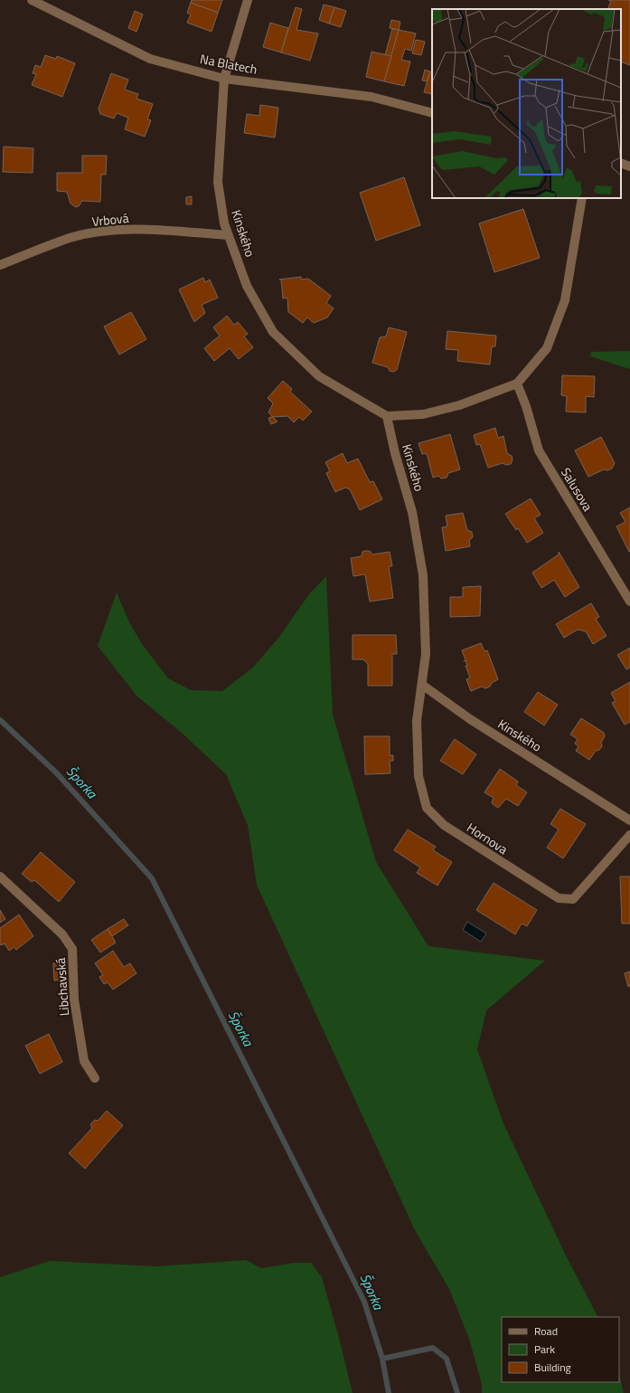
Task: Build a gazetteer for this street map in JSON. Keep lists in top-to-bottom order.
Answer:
{
  "streets": {
    "street": [
      "Na Blatech",
      "Vrbová",
      "Kinského",
      "Salusova",
      "Hornova",
      "Libchavská"
    ]
  },
  "crossings": [
    ["Na Blatech", "Kinského"],
    ["Vrbová", "Kinského"],
    ["Kinského", "Hornova"]
  ],
  "water": ["Šporka"],
  "legend": ["Road", "Park", "Building"]
}
